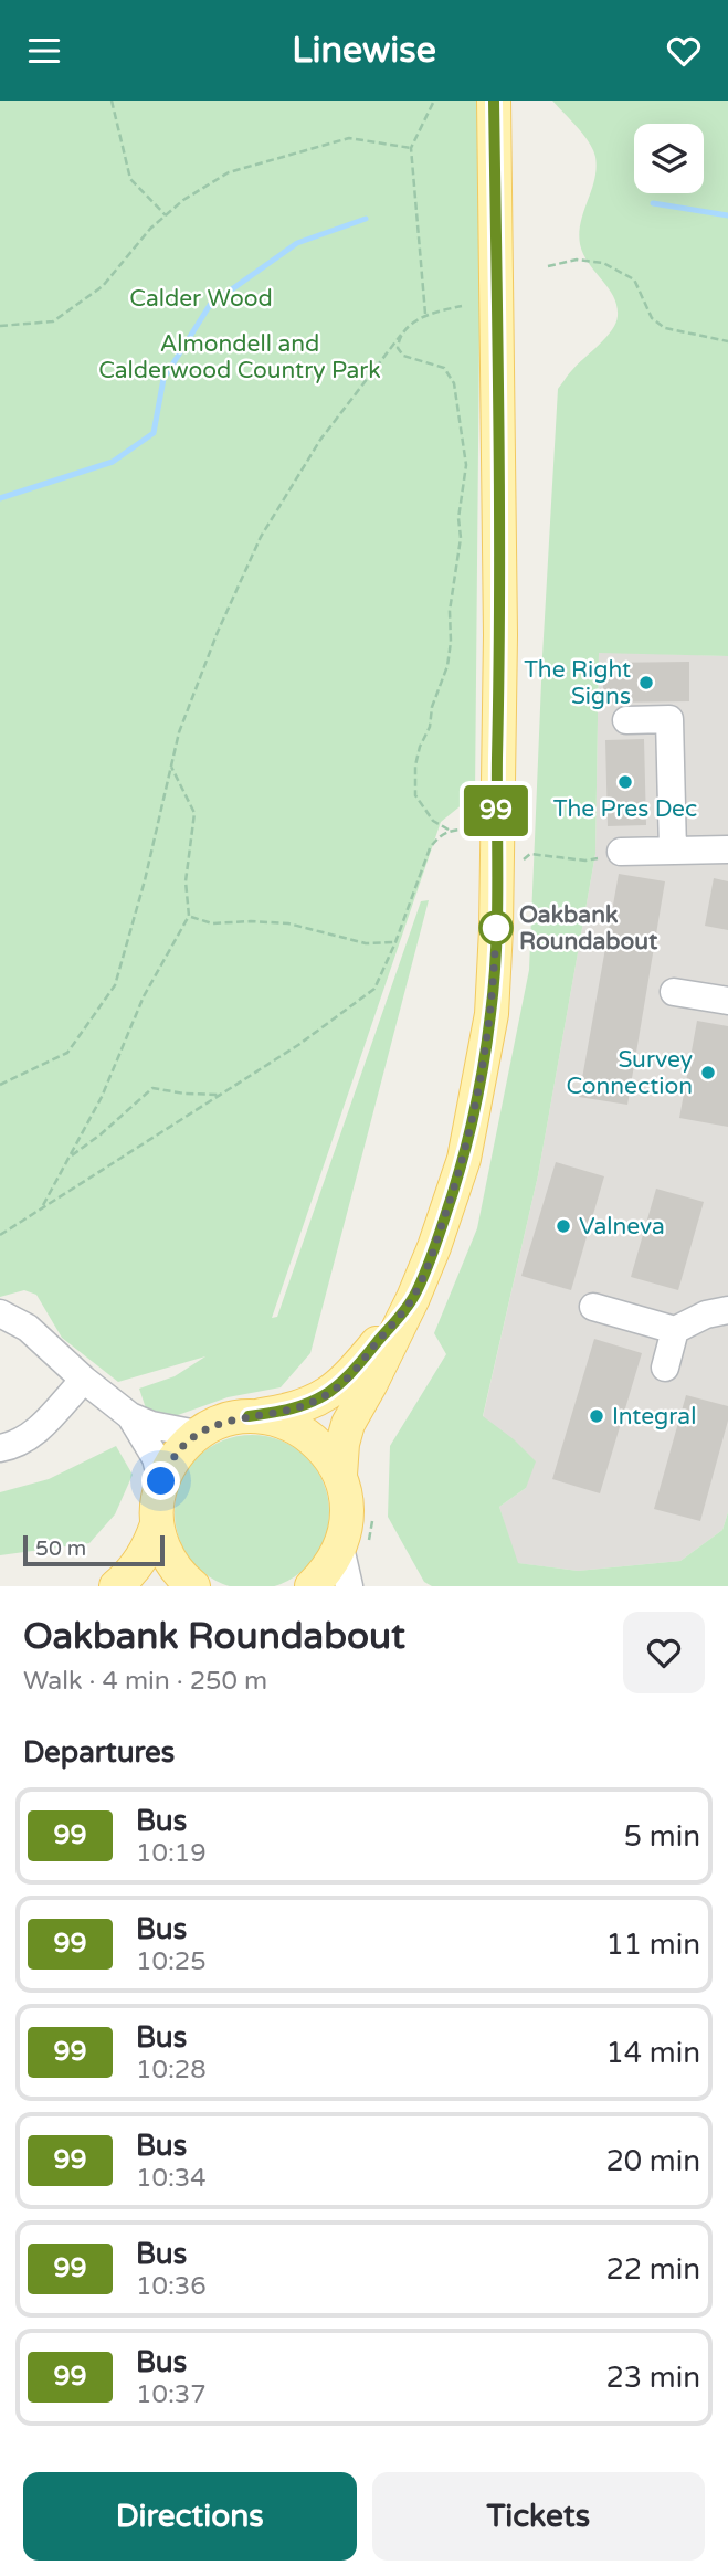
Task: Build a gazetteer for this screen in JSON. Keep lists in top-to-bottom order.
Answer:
{
  "parks": ["Calder Wood", "Almondell and Calderwood Country Park"],
  "places": [
    "The Right Signs",
    "The Pres Dec",
    "Oakbank Roundabout",
    "Survey Connection",
    "Valneva",
    "Integral"
  ],
  "lines": ["bus line 99"],
  "scale_bar": "50 m",
  "page": {
    "header": "Linewise",
    "on_map": "99",
    "scale": "50 m",
    "heading": [
      ["Oakbank Roundabout", "Walk · 4 min · 250 m"],
      "Departures"
    ],
    "list": [
      {
        "mark": "99",
        "name": "Bus",
        "note": "10:19",
        "value": "5 min"
      },
      {
        "mark": "99",
        "name": "Bus",
        "note": "10:25",
        "value": "11 min"
      },
      {
        "mark": "99",
        "name": "Bus",
        "note": "10:28",
        "value": "14 min"
      },
      {
        "mark": "99",
        "name": "Bus",
        "note": "10:34",
        "value": "20 min"
      },
      {
        "mark": "99",
        "name": "Bus",
        "note": "10:36",
        "value": "22 min"
      },
      {
        "mark": "99",
        "name": "Bus",
        "note": "10:37",
        "value": "23 min"
      }
    ],
    "buttons": ["Directions", "Tickets"]
  }
}
